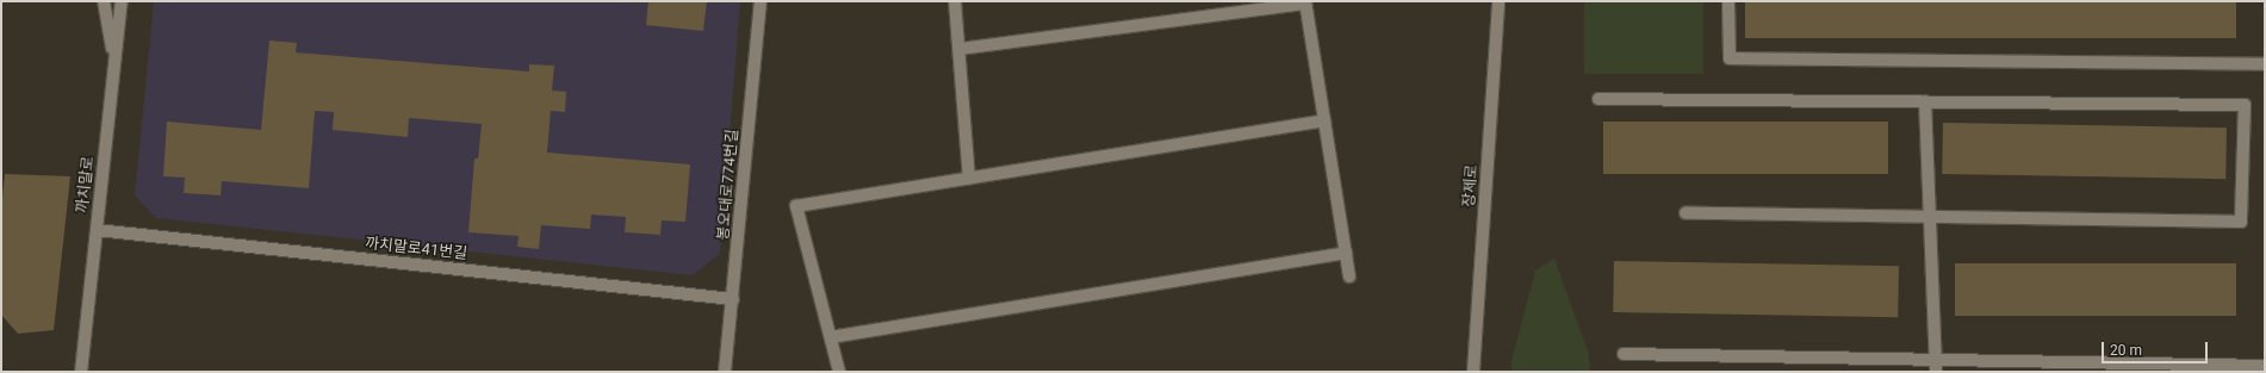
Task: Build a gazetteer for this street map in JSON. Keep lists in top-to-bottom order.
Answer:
{
  "streets": {
    "street": [
      "까치말로",
      "봉오대로774번길",
      "장제로",
      "까치말로41번길"
    ]
  },
  "crossings": [
    ["까치말로", "까치말로41번길"],
    ["봉오대로774번길", "까치말로41번길"]
  ],
  "scale_bar": "20 m"
}
